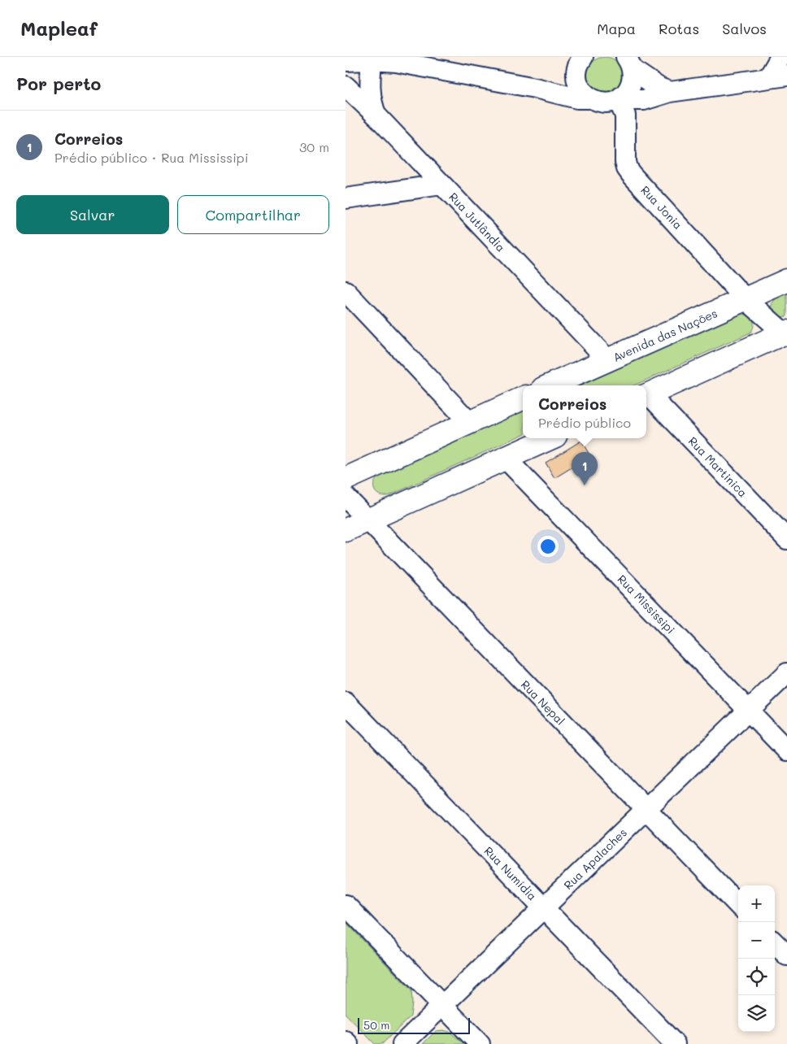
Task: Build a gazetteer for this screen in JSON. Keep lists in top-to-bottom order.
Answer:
{
  "streets": {
    "main road": ["Avenida das Nações"],
    "street": [
      "Rua Jonia",
      "Rua Jutlândia",
      "Rua Martinica",
      "Rua Mississipi",
      "Rua Nepal",
      "Rua Apalaches",
      "Rua Numídia"
    ]
  },
  "crossings": [
    ["Rua Jonia", "Avenida das Nações"],
    ["Rua Jutlândia", "Avenida das Nações"],
    ["Rua Mississipi", "Rua Apalaches"],
    ["Rua Nepal", "Rua Apalaches"],
    ["Rua Apalaches", "Rua Numídia"]
  ],
  "scale_bar": "50 m",
  "page": {
    "header": "Mapleaf",
    "nav": ["Mapa", "Rotas", "Salvos"],
    "heading": "Por perto",
    "list": [
      {
        "mark": "1",
        "name": "Correios",
        "note": "Prédio público · Rua Mississipi",
        "value": "30 m"
      }
    ],
    "buttons": ["Salvar", "Compartilhar"],
    "popup": ["Correios", "Prédio público"],
    "pins": "1",
    "map_buttons": ["+", "−"],
    "scale": "50 m"
  }
}
